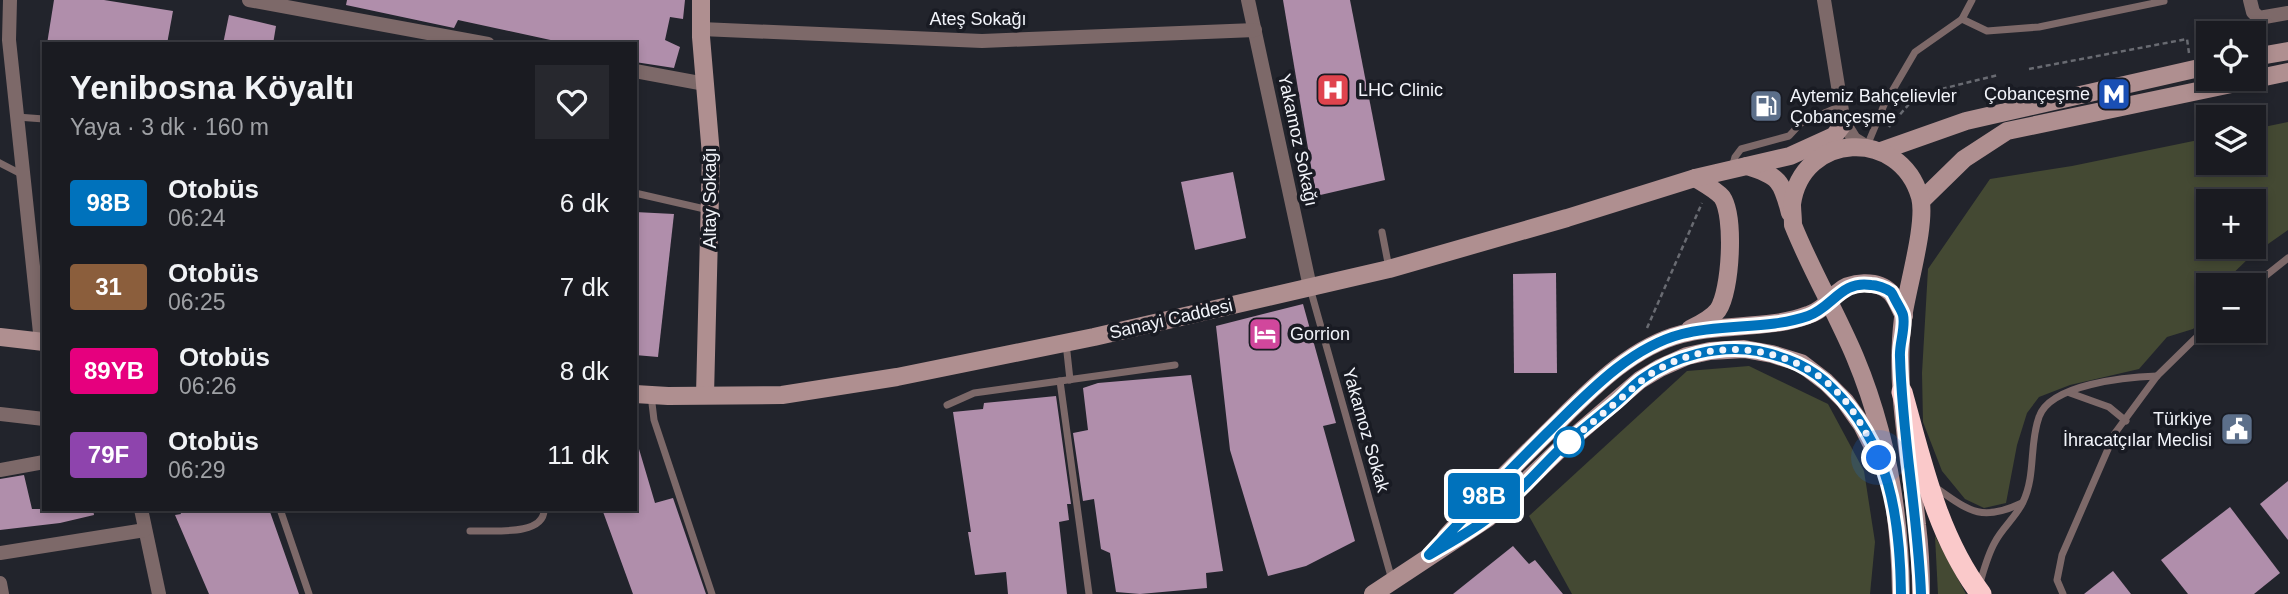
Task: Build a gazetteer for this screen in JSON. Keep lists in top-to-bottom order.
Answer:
{
  "streets": {
    "main road": ["Altay Sokağı", "Sanayi Caddesi"],
    "street": ["Ateş Sokağı", "Yakamoz Sokağı"],
    "lane": ["Yakamoz Sokak"]
  },
  "crossings": [
    ["Ateş Sokağı", "Yakamoz Sokağı"],
    ["Ateş Sokağı", "Altay Sokağı"],
    ["Yakamoz Sokağı", "Sanayi Caddesi"],
    ["Yakamoz Sokağı", "Yakamoz Sokak"],
    ["Altay Sokağı", "Sanayi Caddesi"],
    ["Sanayi Caddesi", "Yakamoz Sokak"]
  ],
  "places": {
    "hospital": ["LHC Clinic"],
    "metro station": ["Çobançeşme"],
    "fuel station": ["Aytemiz Bahçelievler Çobançeşme"],
    "hotel": ["Gorrion"],
    "public building": ["Türkiye İhracatçılar Meclisi"]
  },
  "lines": ["bus line 98B"],
  "page": {
    "on_map": "98B",
    "map_buttons": ["+", "−"],
    "heading": ["Yenibosna Köyaltı", "Yaya · 3 dk · 160 m"],
    "list": [
      {
        "mark": "98B",
        "name": "Otobüs",
        "note": "06:24",
        "value": "6 dk"
      },
      {
        "mark": "31",
        "name": "Otobüs",
        "note": "06:25",
        "value": "7 dk"
      },
      {
        "mark": "89YB",
        "name": "Otobüs",
        "note": "06:26",
        "value": "8 dk"
      },
      {
        "mark": "79F",
        "name": "Otobüs",
        "note": "06:29",
        "value": "11 dk"
      }
    ]
  }
}
